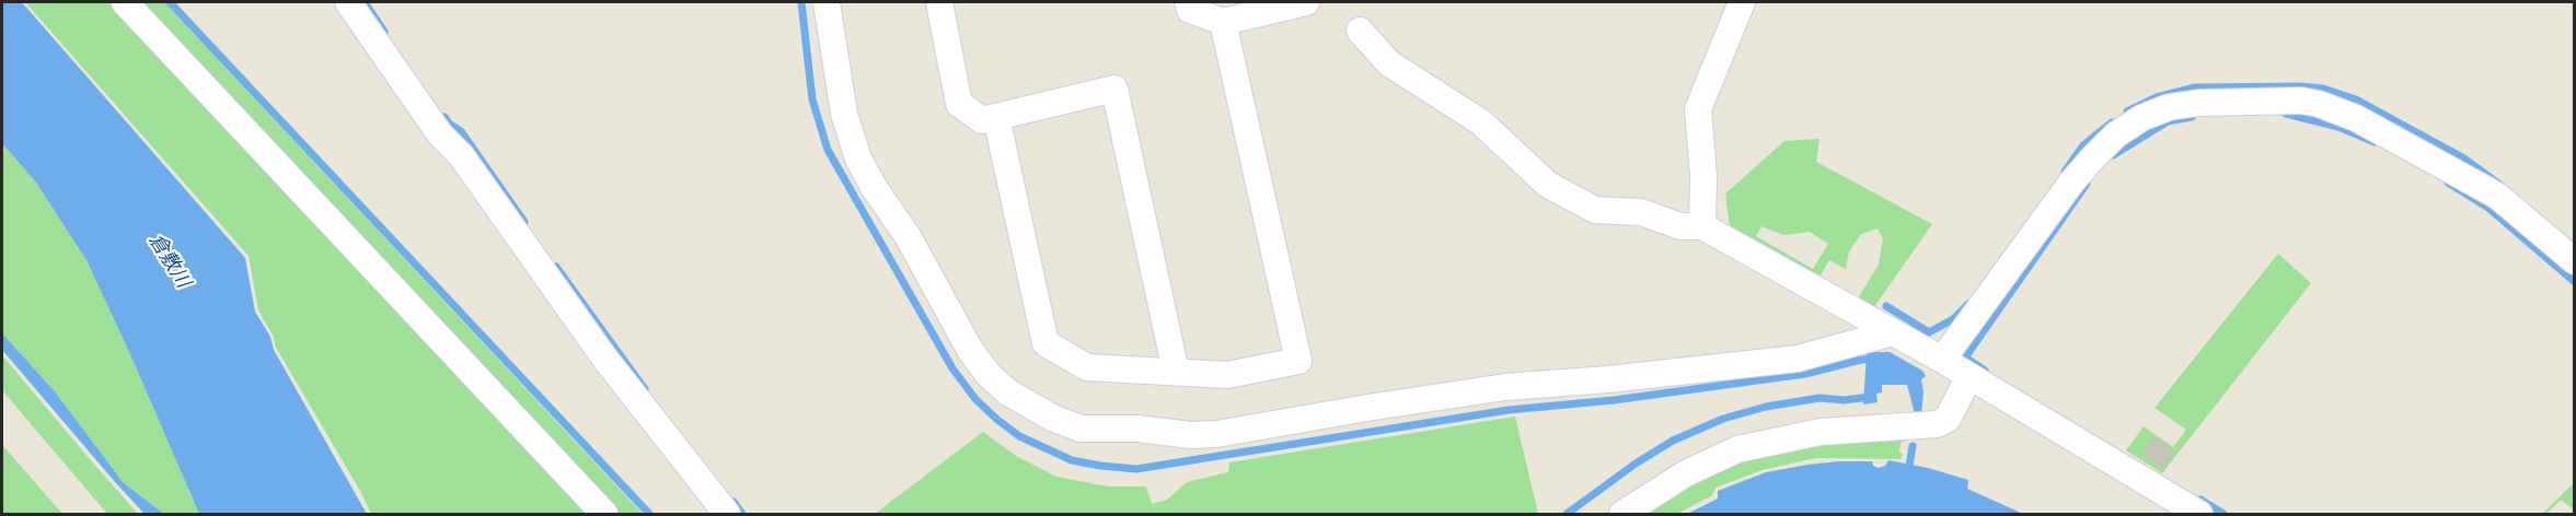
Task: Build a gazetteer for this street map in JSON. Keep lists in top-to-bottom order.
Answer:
{
  "water": ["倉敷川"]
}
